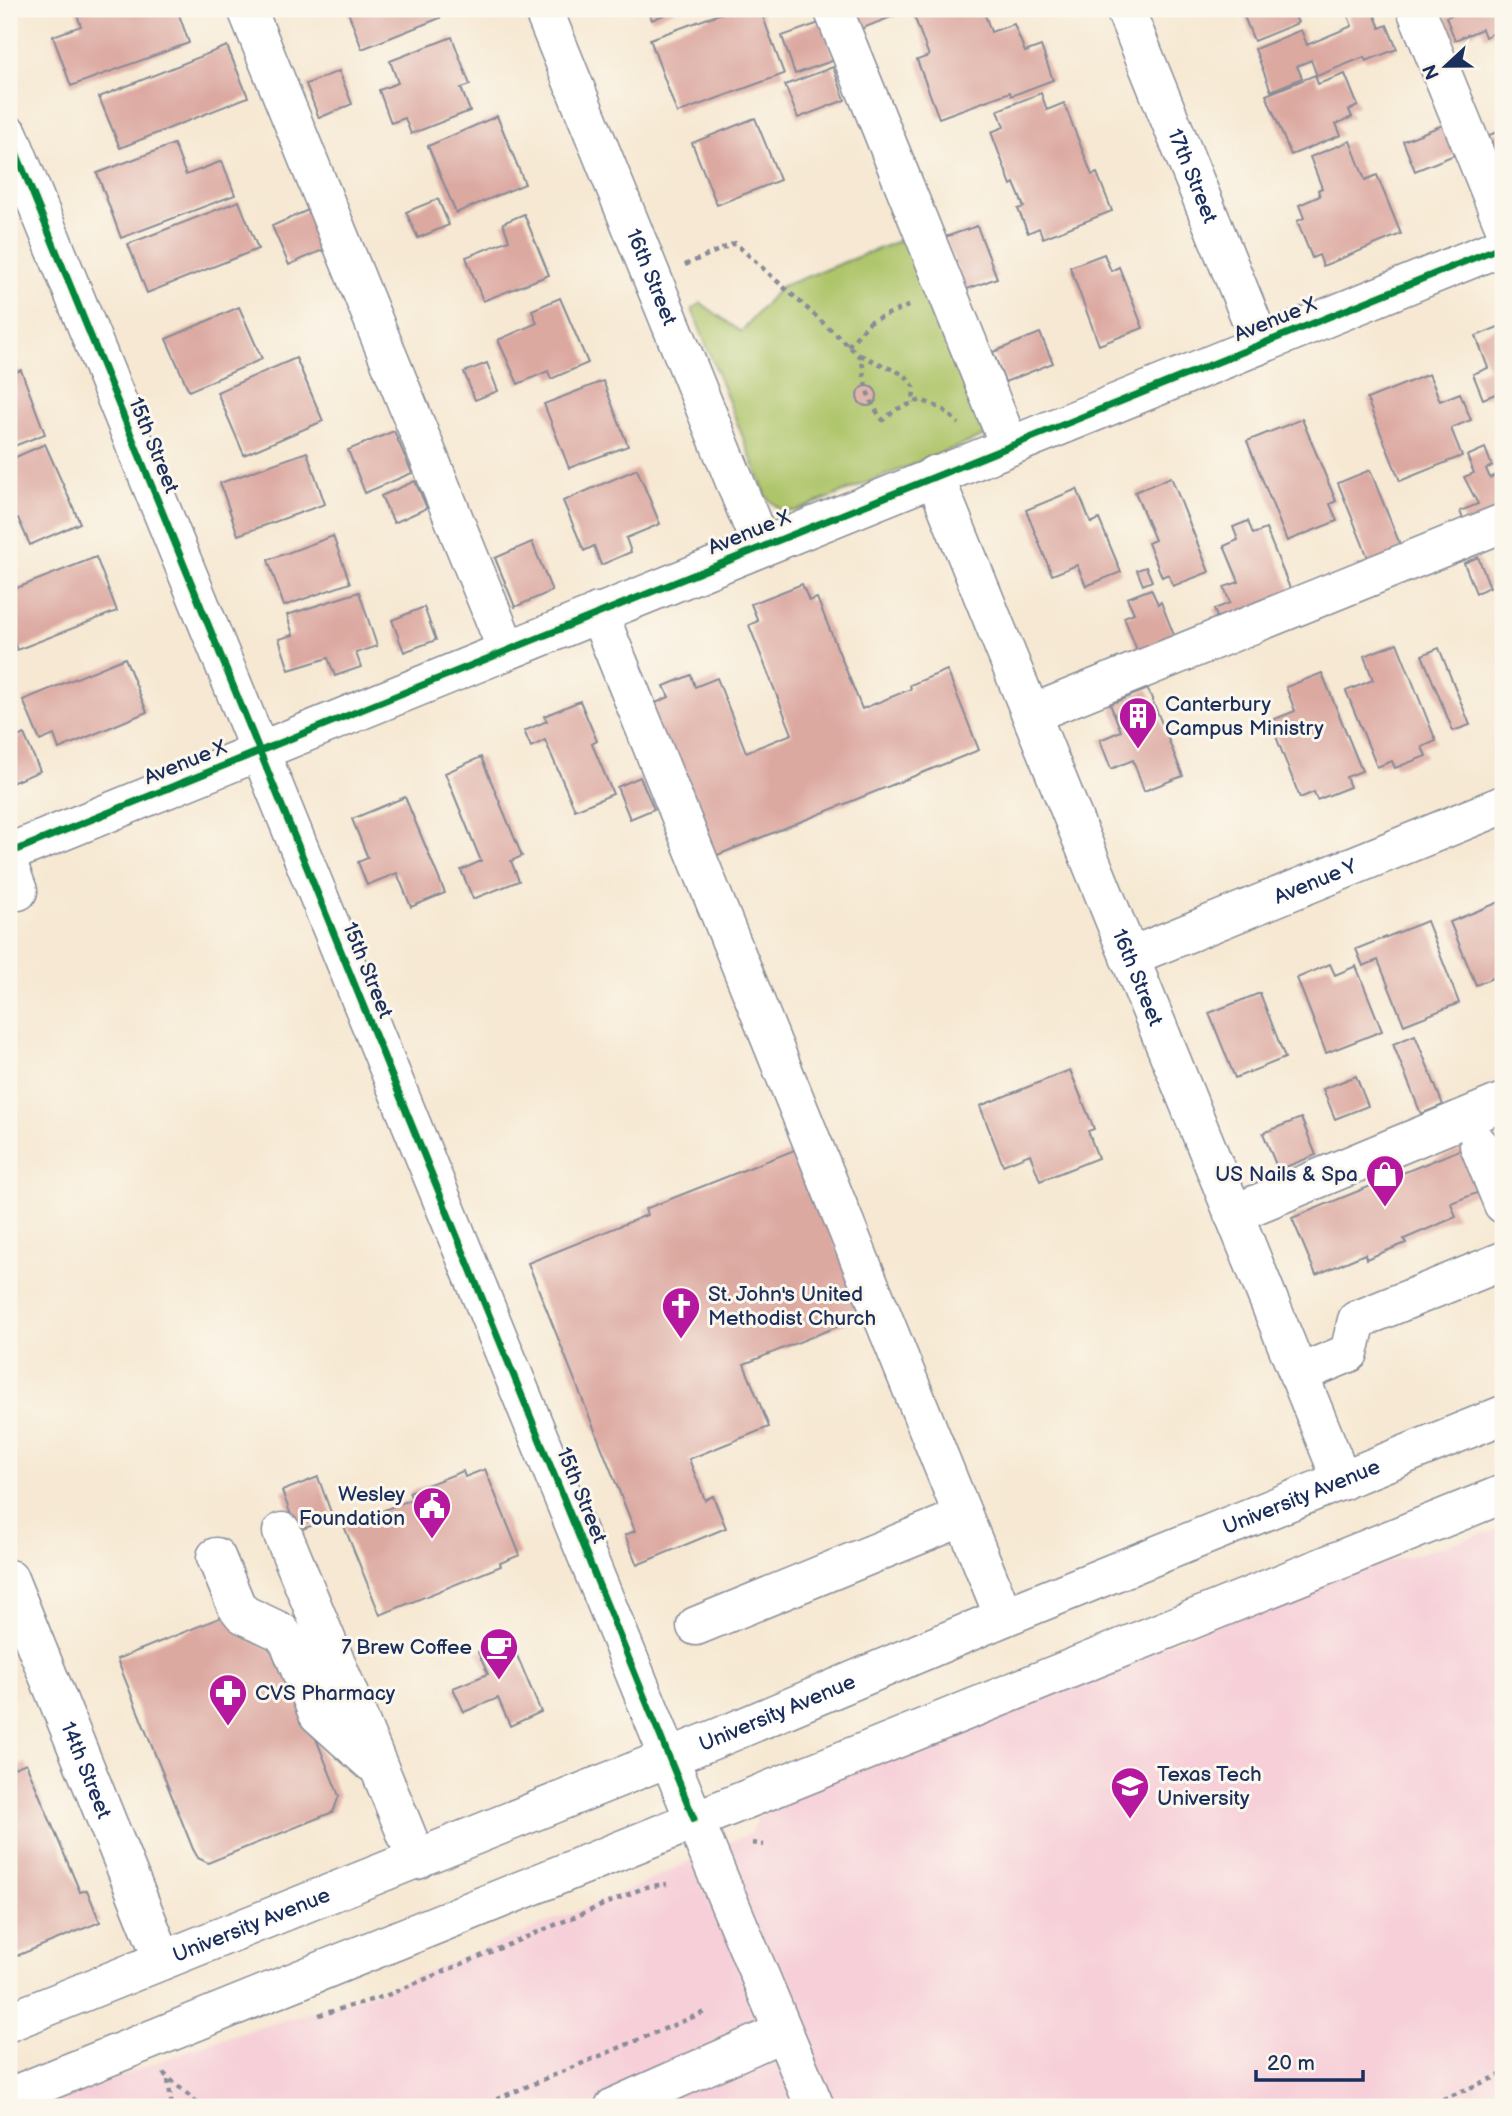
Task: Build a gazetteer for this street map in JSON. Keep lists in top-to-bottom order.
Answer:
{
  "streets": {
    "street": [
      "17th Street",
      "16th Street",
      "Avenue X",
      "15th Street",
      "Avenue Y",
      "University Avenue",
      "14th Street"
    ]
  },
  "crossings": [
    ["17th Street", "Avenue X"],
    ["16th Street", "Avenue X"],
    ["16th Street", "Avenue Y"],
    ["16th Street", "University Avenue"],
    ["Avenue X", "15th Street"],
    ["15th Street", "University Avenue"],
    ["University Avenue", "14th Street"]
  ],
  "places": {
    "building": ["Canterbury Campus Ministry"],
    "shop": ["US Nails & Spa"],
    "church": ["St. John's United Methodist Church"],
    "public building": ["Wesley Foundation"],
    "cafe": ["7 Brew Coffee"],
    "pharmacy": ["CVS Pharmacy"],
    "school or university": ["Texas Tech University"]
  },
  "scale_bar": "20 m",
  "north": "left"
}
